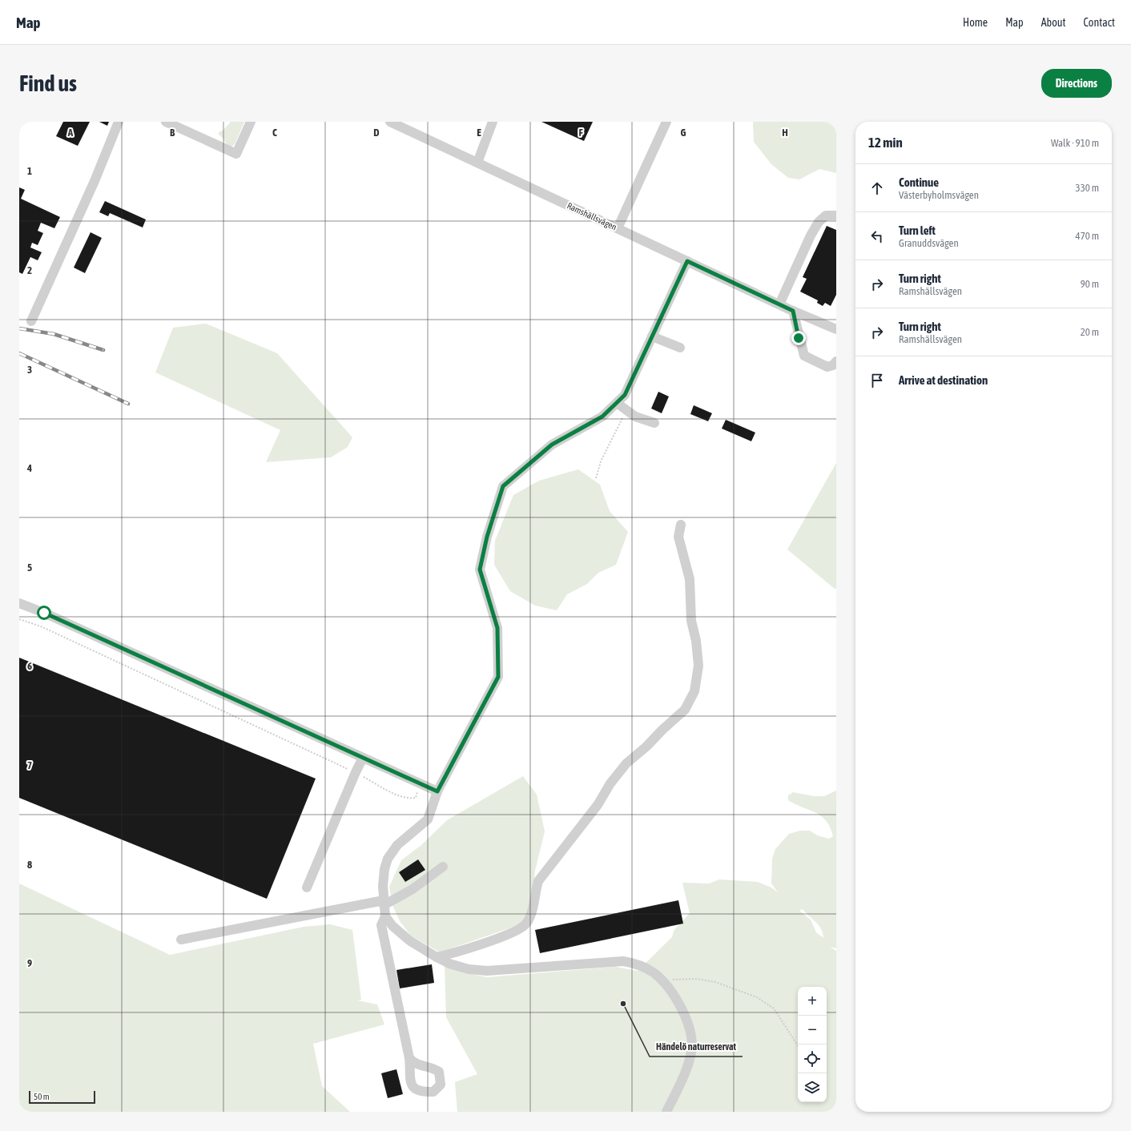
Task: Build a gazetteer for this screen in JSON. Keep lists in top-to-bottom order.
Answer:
{
  "streets": {
    "street": ["Ramshällsvägen"]
  },
  "places": ["Händelö naturreservat"],
  "scale_bar": "50 m",
  "page": {
    "header": "Map",
    "nav": [
      "Home",
      "Map",
      "About",
      "Contact"
    ],
    "buttons": "Directions",
    "title": "Find us",
    "heading": ["12 min", "Walk · 910 m"],
    "list": [
      ["Continue", "Västerbyholmsvägen", "330 m"],
      ["Turn left", "Granuddsvägen", "470 m"],
      ["Turn right", "Ramshällsvägen", "90 m"],
      ["Turn right", "Ramshällsvägen", "20 m"],
      "Arrive at destination"
    ],
    "map_buttons": ["+", "−"],
    "scale": "50 m"
  },
  "grid": {
    "columns": [
      "A",
      "B",
      "C",
      "D",
      "E",
      "F",
      "G",
      "H"
    ],
    "rows": [
      "1",
      "2",
      "3",
      "4",
      "5",
      "6",
      "7",
      "8",
      "9"
    ]
  }
}
